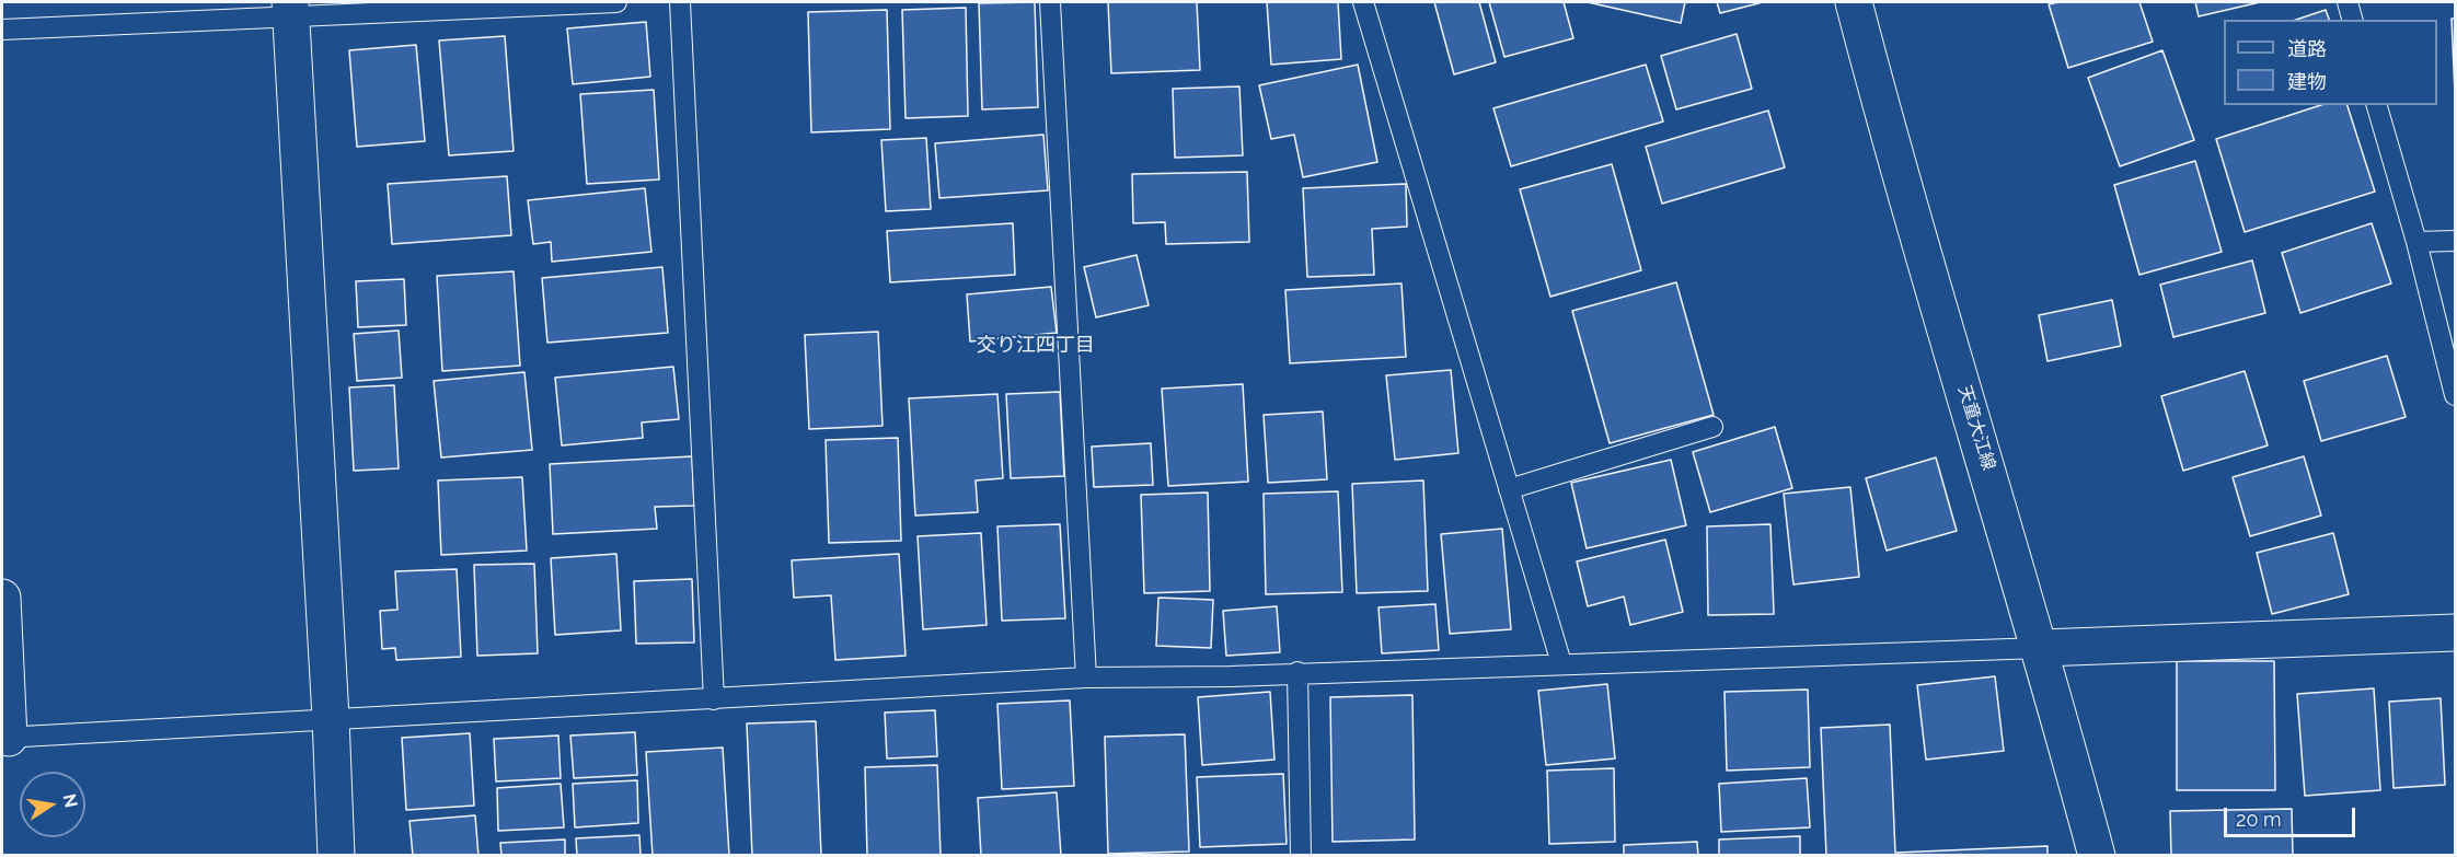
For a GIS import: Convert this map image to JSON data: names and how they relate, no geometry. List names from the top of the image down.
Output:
{
  "streets": {
    "street": ["天童大江線"]
  },
  "districts": ["交り江四丁目"],
  "legend": ["道路", "建物"],
  "scale_bar": "20 m",
  "north": "right"
}
